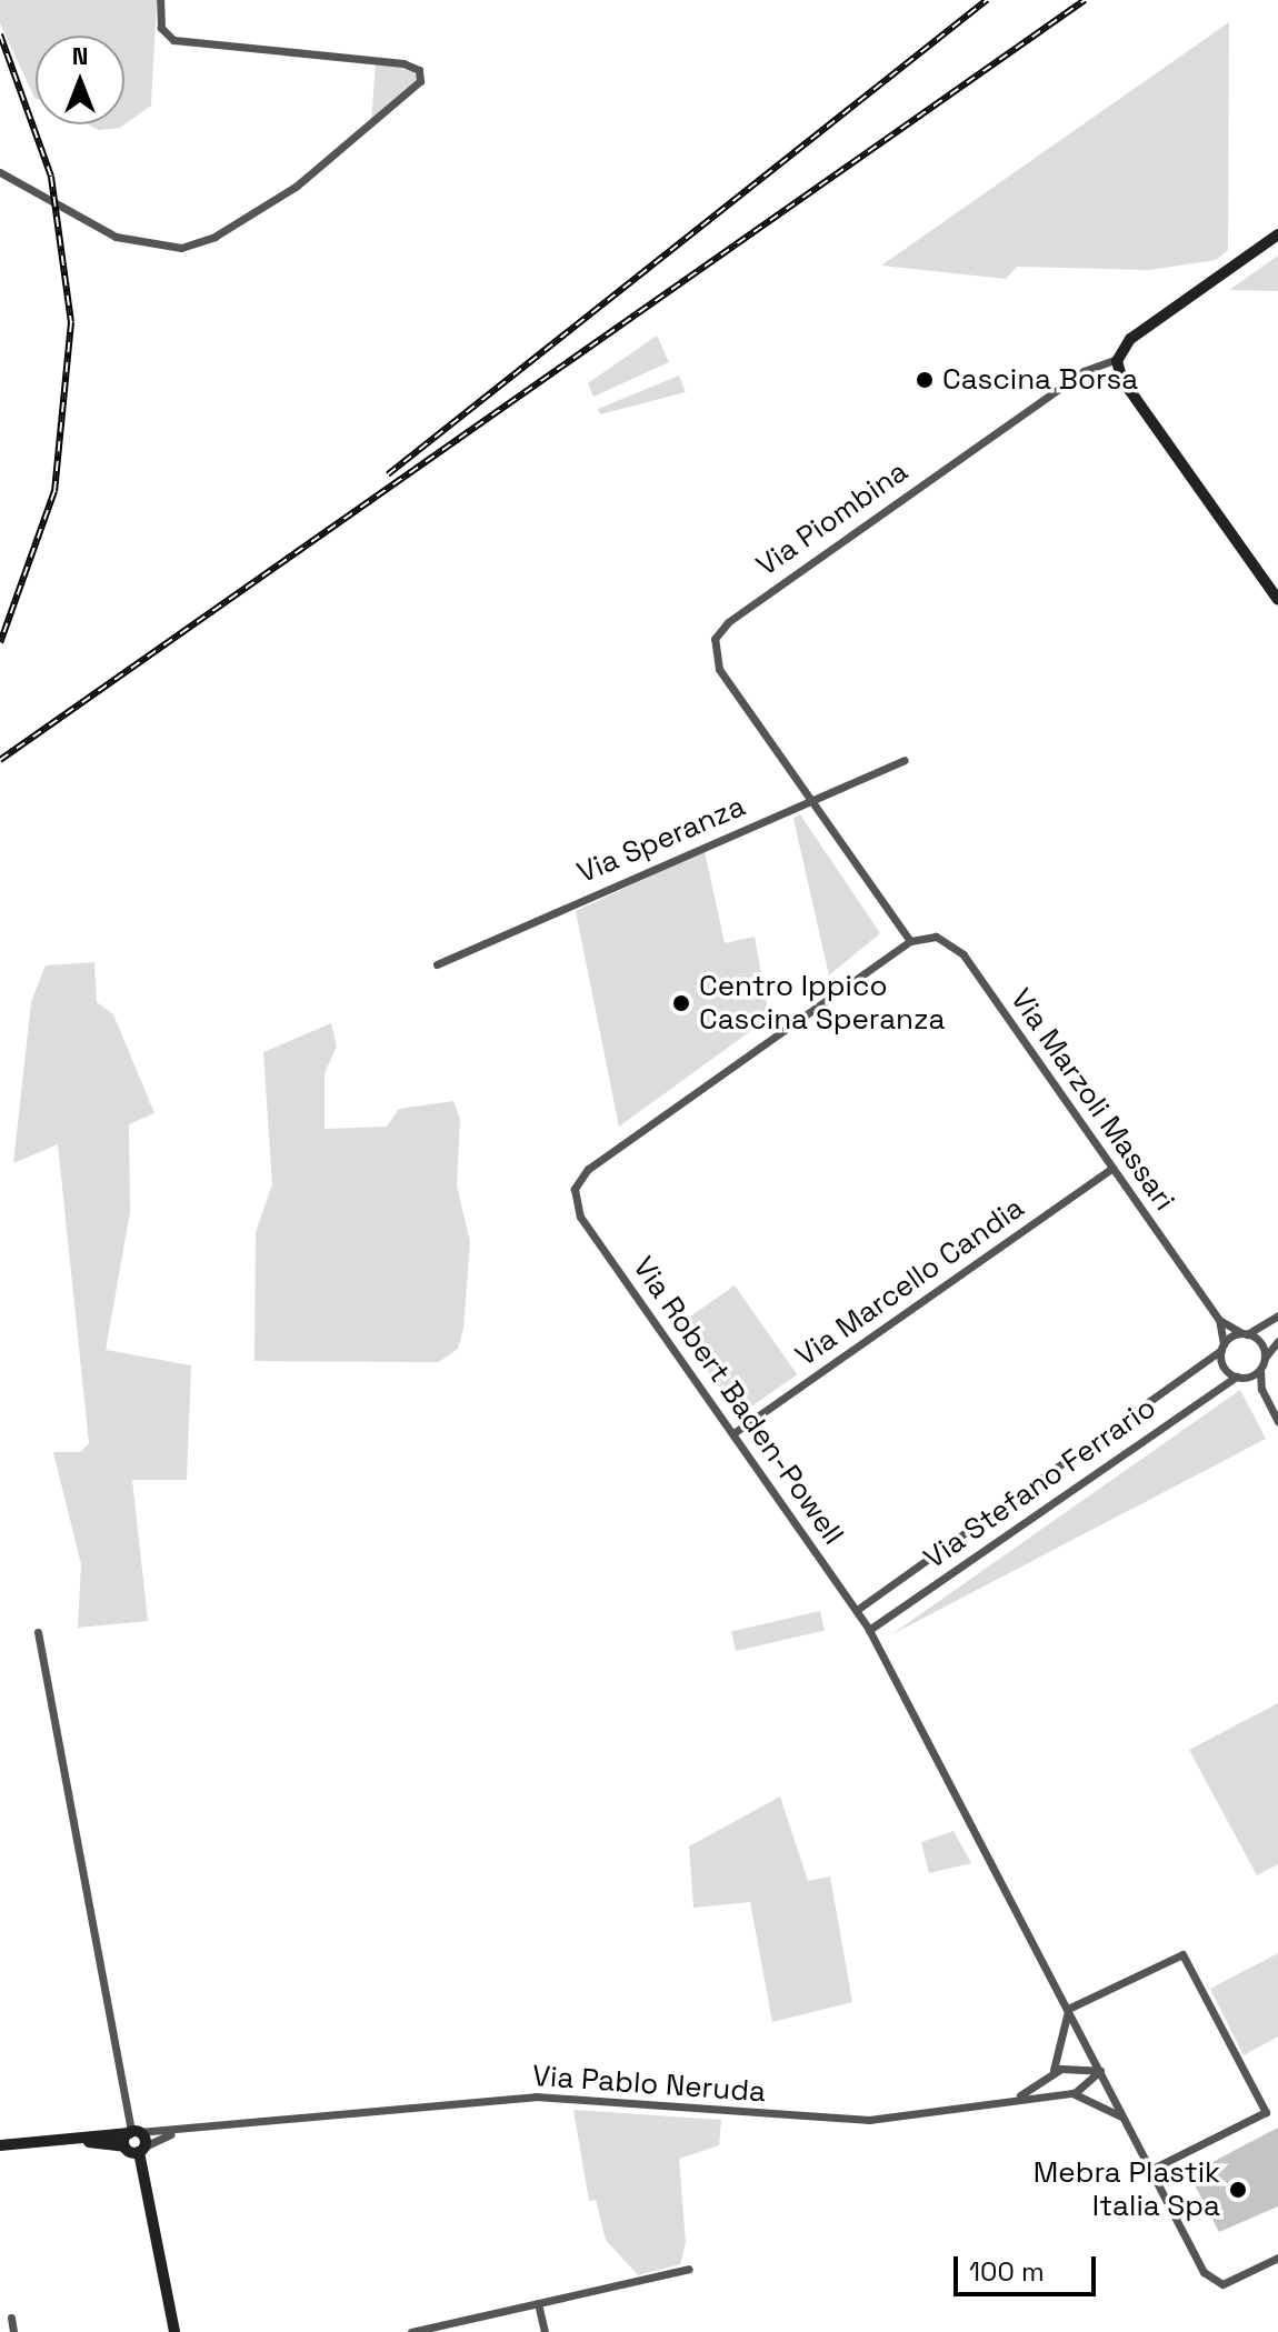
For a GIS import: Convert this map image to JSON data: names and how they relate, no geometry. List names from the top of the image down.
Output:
{
  "streets": {
    "street": [
      "Via Piombina",
      "Via Speranza",
      "Via Marzoli Massari",
      "Via Marcello Candia",
      "Via Robert Baden-Powell",
      "Via Stefano Ferrario",
      "Via Pablo Neruda"
    ]
  },
  "crossings": [
    ["Via Piombina", "Via Speranza"],
    ["Via Piombina", "Via Marzoli Massari"],
    ["Via Piombina", "Via Robert Baden-Powell"],
    ["Via Marzoli Massari", "Via Marcello Candia"],
    ["Via Marzoli Massari", "Via Robert Baden-Powell"],
    ["Via Marzoli Massari", "Via Stefano Ferrario"],
    ["Via Marcello Candia", "Via Robert Baden-Powell"],
    ["Via Robert Baden-Powell", "Via Stefano Ferrario"]
  ],
  "places": ["Cascina Borsa", "Centro Ippico Cascina Speranza", "Mebra Plastik Italia Spa"],
  "scale_bar": "100 m",
  "north": "top"
}
